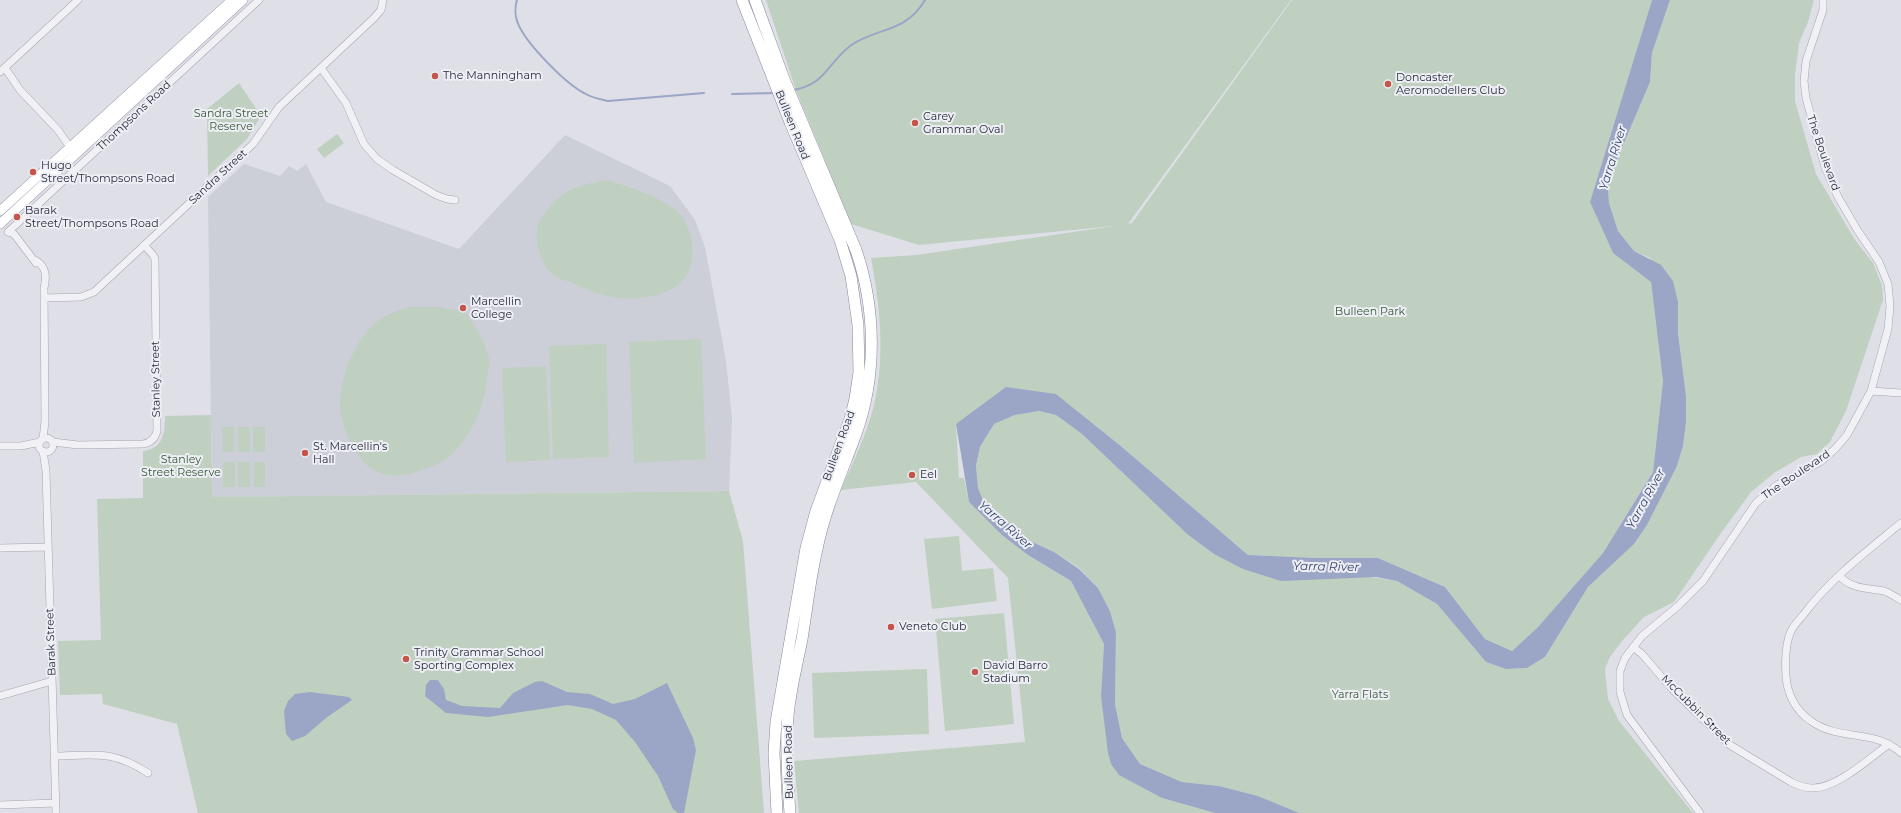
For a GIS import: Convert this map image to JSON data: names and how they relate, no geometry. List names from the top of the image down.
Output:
{
  "streets": {
    "highway": ["Bulleen Road"],
    "main road": ["Thompsons Road"],
    "street": [
      "The Boulevard",
      "Sandra Street",
      "Stanley Street",
      "Barak Street",
      "McCubbin Street"
    ]
  },
  "crossings": [
    ["Thompsons Road", "Barak Street"],
    ["The Boulevard", "McCubbin Street"],
    ["Sandra Street", "Stanley Street"],
    ["Sandra Street", "Barak Street"],
    ["Stanley Street", "Barak Street"]
  ],
  "water": ["Yarra River"],
  "parks": [
    "Sandra Street Reserve",
    "Bulleen Park",
    "Stanley Street Reserve",
    "Yarra Flats"
  ],
  "places": [
    "The Manningham",
    "Doncaster Aeromodellers Club",
    "Carey Grammar Oval",
    "Hugo Street/Thompsons Road",
    "Barak Street/Thompsons Road",
    "Marcellin College",
    "St. Marcellin's Hall",
    "Eel",
    "Veneto Club",
    "Trinity Grammar School Sporting Complex",
    "David Barro Stadium"
  ]
}
